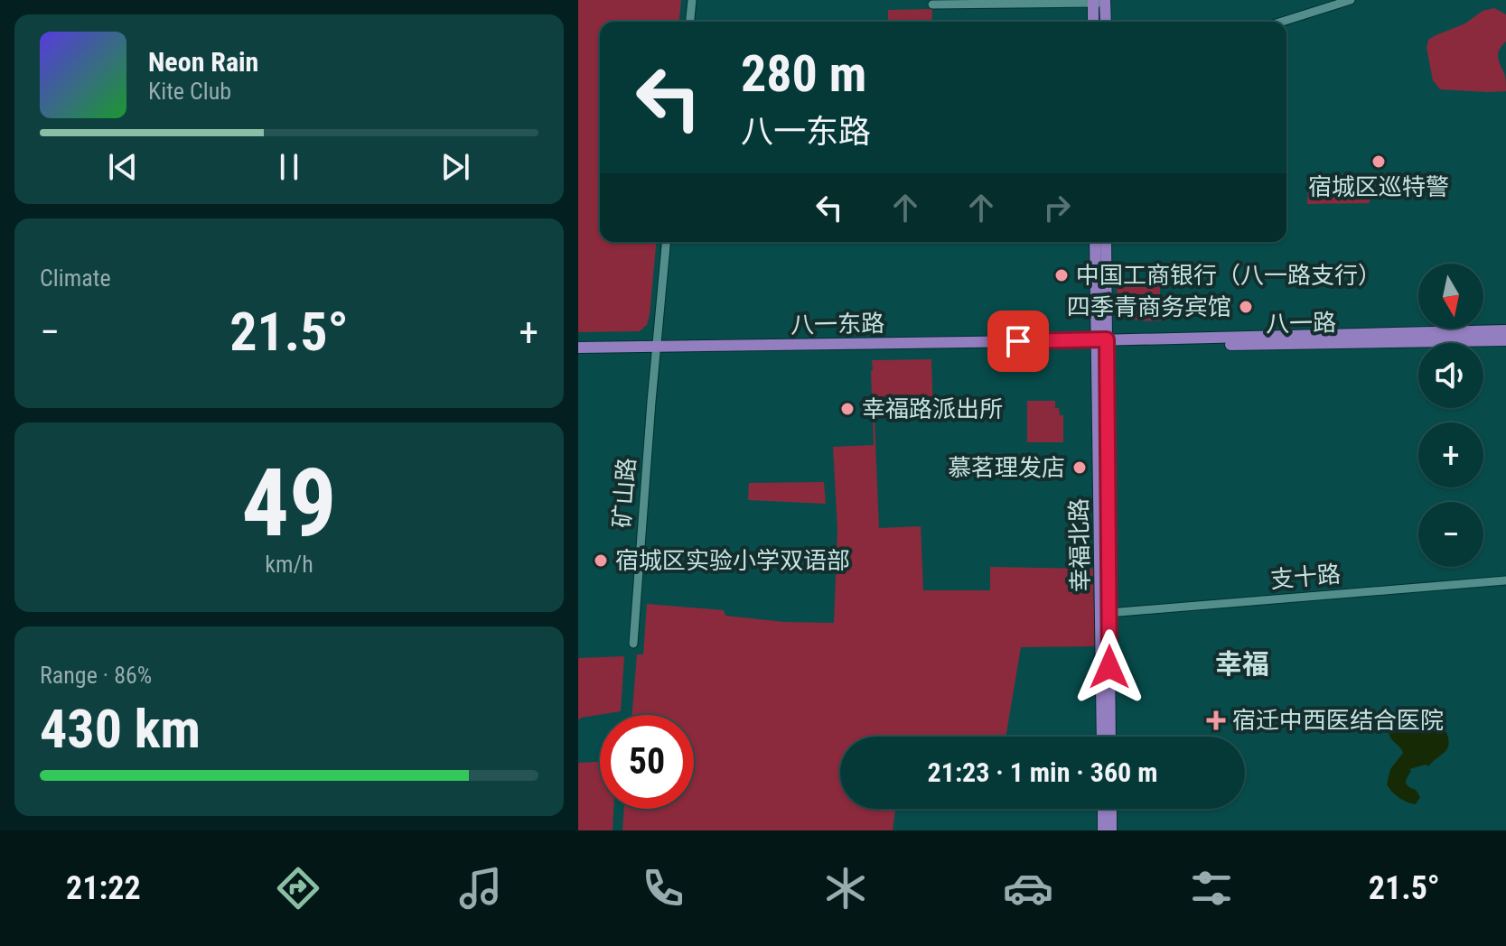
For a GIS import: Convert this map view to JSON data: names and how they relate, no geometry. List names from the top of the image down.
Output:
{
  "streets": {
    "main road": ["八一路", "八一东路", "幸福北路"],
    "street": ["矿山路", "支十路"]
  },
  "crossings": [
    ["八一路", "八一东路"],
    ["八一路", "幸福北路"],
    ["八一东路", "矿山路"],
    ["八一东路", "幸福北路"],
    ["幸福北路", "支十路"]
  ],
  "districts": ["幸福"],
  "places": {
    "other": [
      "宿城区巡特警",
      "中国工商银行（八一路支行）",
      "四季青商务宾馆",
      "幸福路派出所",
      "慕茗理发店",
      "宿城区实验小学双语部"
    ],
    "health": ["宿迁中西医结合医院"]
  },
  "north": "bottom",
  "page": {
    "turn": ["280 m", "八一东路"],
    "song": ["Neon Rain", "Kite Club"],
    "tile": [
      "Climate",
      ["49", "km/h"],
      ["Range · 86%", "430 km"]
    ],
    "map_buttons": ["+", "−"],
    "heat": ["−", "21.5°", "+"],
    "limit": "50",
    "trip": "21:23 · 1 min · 360 m",
    "tabs": ["21:22", "21.5°"]
  }
}
